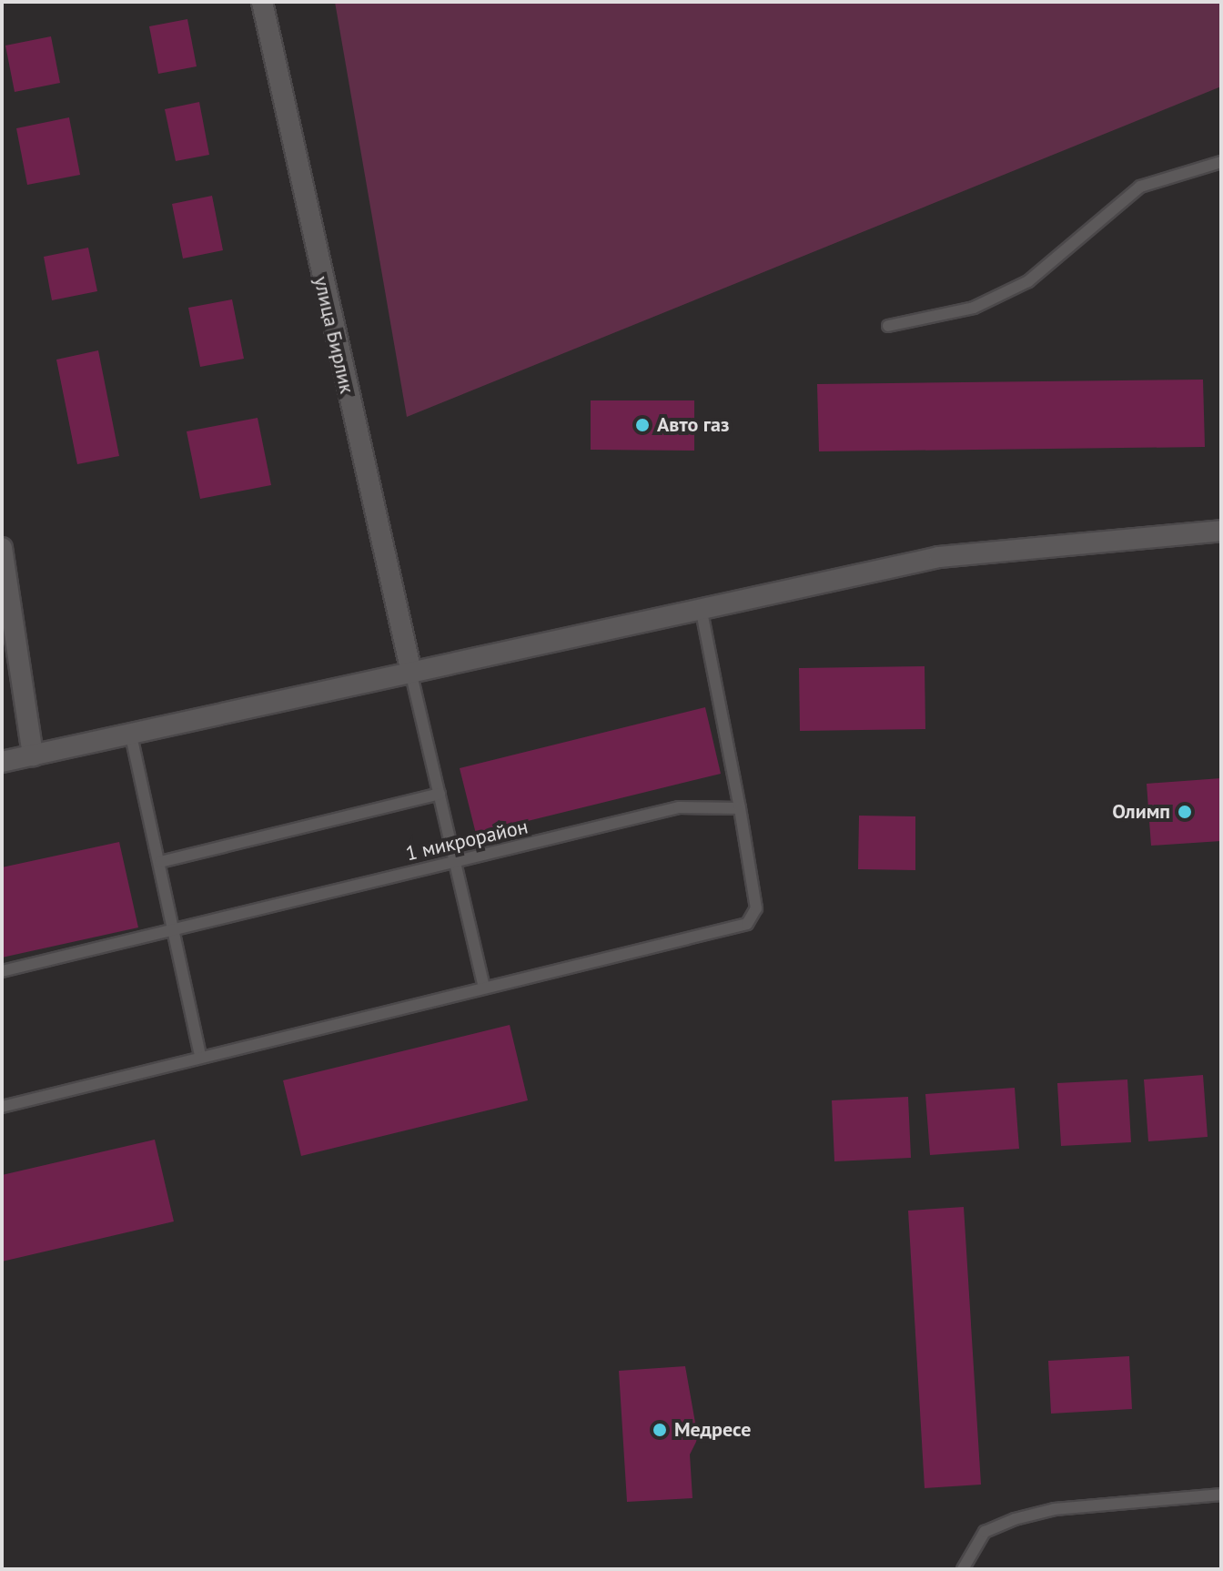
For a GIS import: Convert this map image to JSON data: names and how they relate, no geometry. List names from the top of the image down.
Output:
{
  "streets": {
    "street": ["улица Бирлик"],
    "lane": ["1 микрорайон"]
  },
  "places": ["Авто газ", "Олимп", "Медресе"]
}
